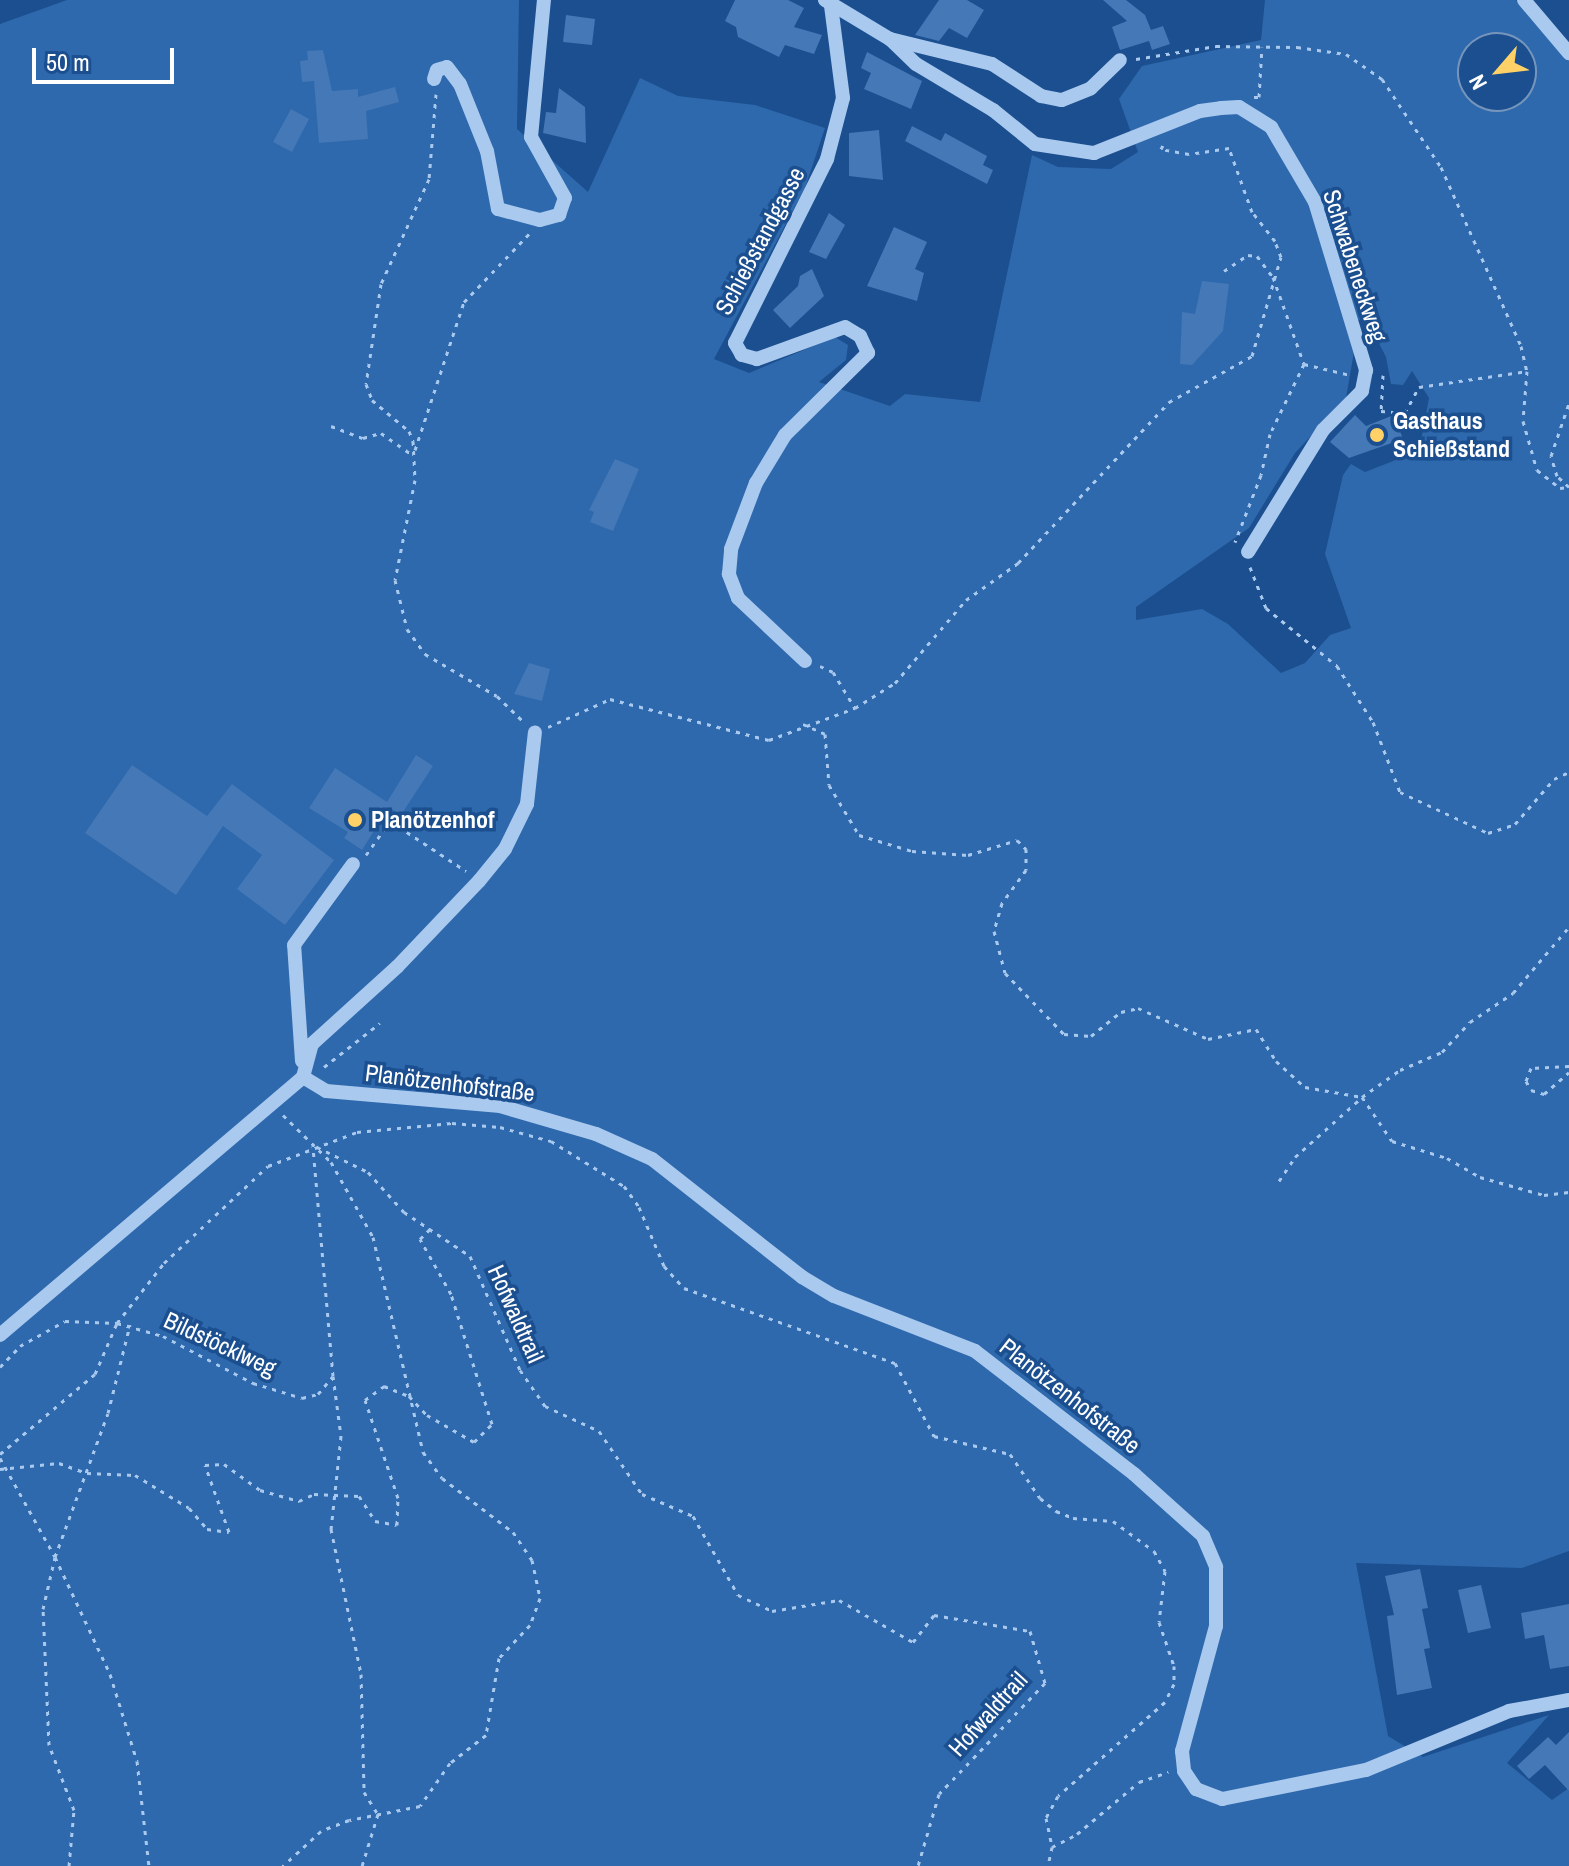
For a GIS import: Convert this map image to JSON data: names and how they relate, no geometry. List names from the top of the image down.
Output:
{
  "streets": {
    "street": ["Schießstandgasse", "Schwabeneckweg", "Planötzenhofstraße"],
    "path": ["Hofwaldtrail", "Bildstöcklweg"]
  },
  "crossings": [
    ["Schießstandgasse", "Schwabeneckweg"]
  ],
  "places": ["Gasthaus Schießstand", "Planötzenhof"],
  "scale_bar": "50 m",
  "north": "bottom left"
}
